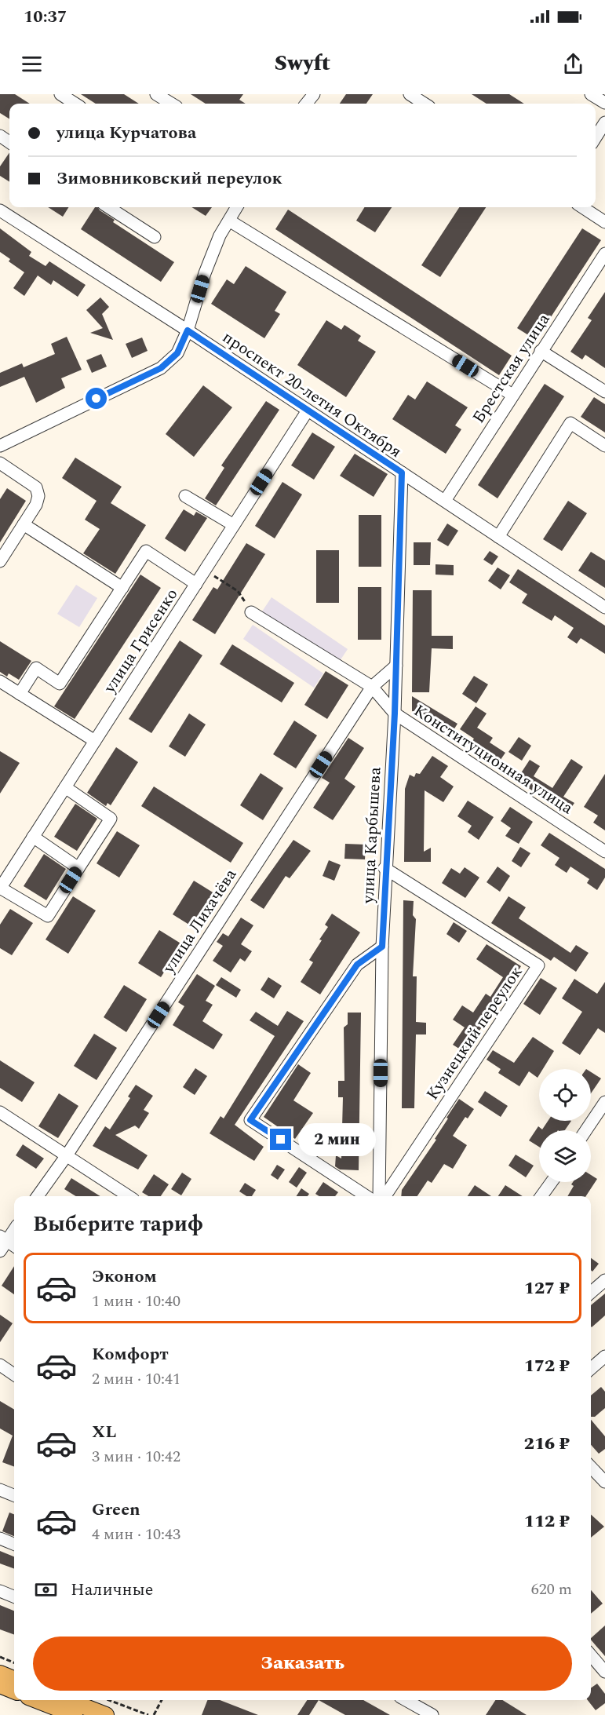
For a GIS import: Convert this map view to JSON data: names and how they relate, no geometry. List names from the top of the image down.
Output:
{
  "streets": {
    "street": [
      "Брестская улица",
      "проспект 20-летия Октября",
      "улица Грисенко",
      "Конституционная улица",
      "улица Карбышева",
      "улица Лихачёва",
      "Кузнецкий переулок"
    ]
  },
  "crossings": [
    ["Брестская улица", "проспект 20-летия Октября"],
    ["проспект 20-летия Октября", "улица Грисенко"],
    ["проспект 20-летия Октября", "улица Карбышева"],
    ["Конституционная улица", "улица Карбышева"],
    ["Конституционная улица", "улица Лихачёва"],
    ["улица Карбышева", "улица Лихачёва"],
    ["улица Карбышева", "Кузнецкий переулок"]
  ],
  "page": {
    "status": "10:37",
    "header": "Swyft",
    "banner": ["улица Курчатова", "Зимовниковский переулок"],
    "bubble": "2 мин",
    "heading": "Выберите тариф",
    "list": [
      {
        "name": "Эконом",
        "note": "1 мин · 10:40",
        "value": "127 ₽"
      },
      {
        "name": "Комфорт",
        "note": "2 мин · 10:41",
        "value": "172 ₽"
      },
      {
        "name": "XL",
        "note": "3 мин · 10:42",
        "value": "216 ₽"
      },
      {
        "name": "Green",
        "note": "4 мин · 10:43",
        "value": "112 ₽"
      }
    ],
    "pay": ["Наличные", "620 m"],
    "buttons": "Заказать"
  }
}
